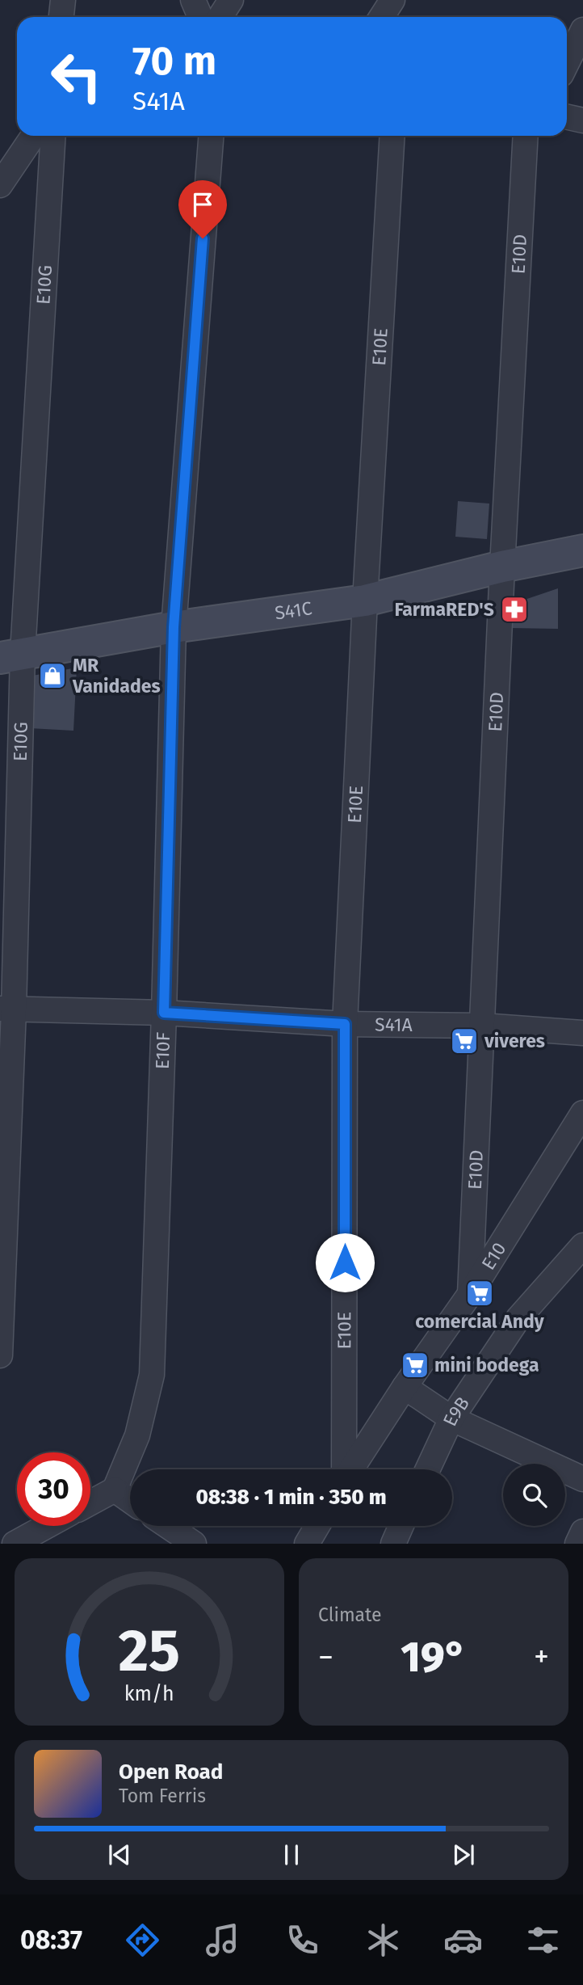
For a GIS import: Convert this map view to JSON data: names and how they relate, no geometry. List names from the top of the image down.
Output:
{
  "streets": {
    "street": [
      "E10D",
      "E10G",
      "E10E",
      "S41C",
      "S41A",
      "E10F",
      "E10",
      "E9B"
    ]
  },
  "crossings": [
    ["E10D", "S41C"],
    ["E10D", "S41A"],
    ["E10D", "E10"],
    ["E10G", "S41C"],
    ["E10G", "S41A"],
    ["E10E", "S41C"],
    ["E10E", "S41A"],
    ["S41C", "E10F"],
    ["S41A", "E10F"]
  ],
  "places": {
    "pharmacy": ["FarmaRED'S"],
    "shop": ["MR Vanidades"],
    "supermarket": ["viveres", "comercial Andy", "mini bodega"]
  },
  "page": {
    "turn": ["70 m", "S41A"],
    "limit": "30",
    "trip": "08:38 · 1 min · 350 m",
    "tile": "Climate",
    "heat": ["−", "19°", "+"],
    "song": ["Open Road", "Tom Ferris"],
    "tabs": "08:37",
    "gauge": ["25", "km/h"]
  }
}
